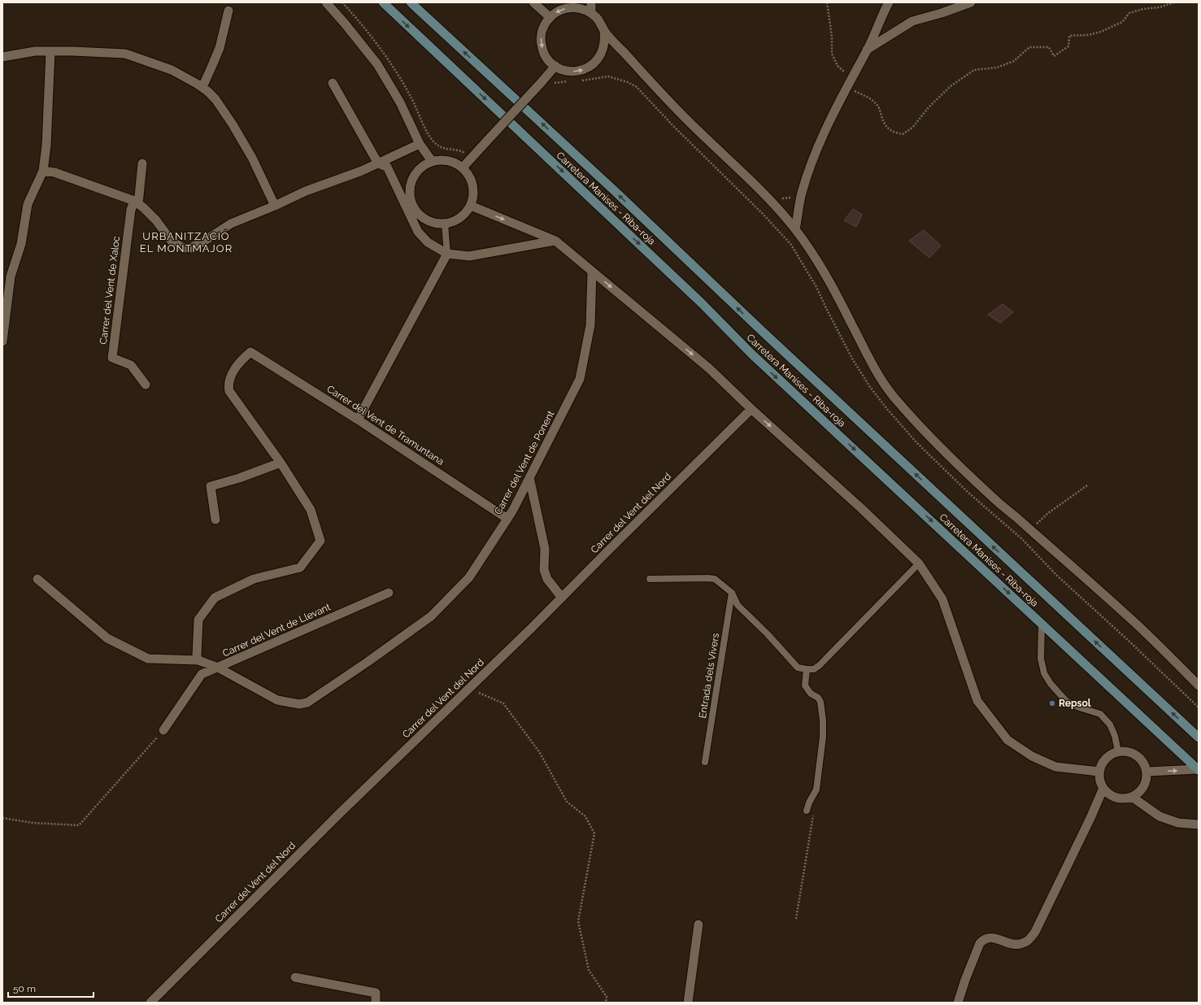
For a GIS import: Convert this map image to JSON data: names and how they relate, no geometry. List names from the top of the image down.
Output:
{
  "streets": {
    "main road": ["Carretera Manises - Riba-roja"],
    "street": [
      "Carrer del Vent de Xaloc",
      "Carrer del Vent de Tramuntana",
      "Carrer del Vent de Ponent",
      "Carrer del Vent del Nord",
      "Carrer del Vent de Llevant"
    ],
    "lane": ["Entrada dels Vivers"]
  },
  "crossings": [
    ["Carrer del Vent de Tramuntana", "Carrer del Vent de Ponent"],
    ["Carrer del Vent de Ponent", "Carrer del Vent de Llevant"]
  ],
  "districts": ["URBANITZACIÓ EL MONTMAJOR"],
  "places": ["Repsol"],
  "scale_bar": "50 m"
}
